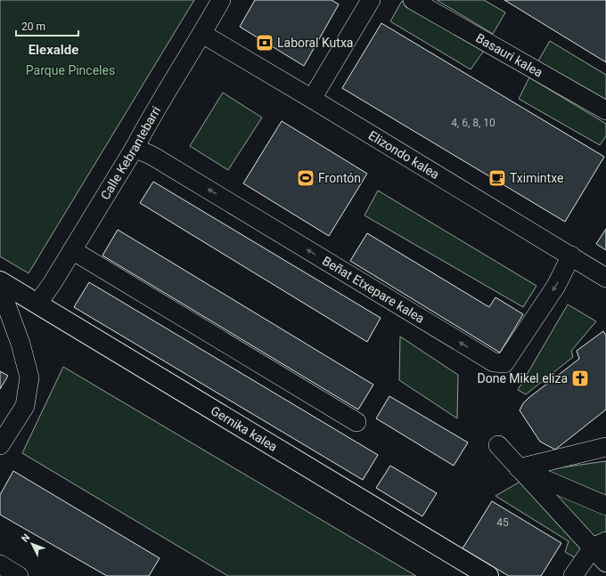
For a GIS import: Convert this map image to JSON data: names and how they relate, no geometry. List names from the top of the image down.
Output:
{
  "streets": {
    "main road": ["Gernika kalea"],
    "street": [
      "Basauri kalea",
      "Calle Kebrantebarri",
      "Elizondo kalea",
      "Beñat Etxepare kalea"
    ]
  },
  "crossings": [
    ["Calle Kebrantebarri", "Elizondo kalea"],
    ["Calle Kebrantebarri", "Beñat Etxepare kalea"],
    ["Calle Kebrantebarri", "Gernika kalea"],
    ["Elizondo kalea", "Beñat Etxepare kalea"]
  ],
  "districts": ["Elexalde"],
  "parks": ["Parque Pinceles"],
  "places": {
    "bank": ["Laboral Kutxa"],
    "sports": ["Frontón"],
    "cafe": ["Tximintxe"],
    "church": ["Done Mikel eliza"]
  },
  "house_numbers": ["4, 6, 8, 10", "45"],
  "scale_bar": "20 m",
  "north": "top left"
}
